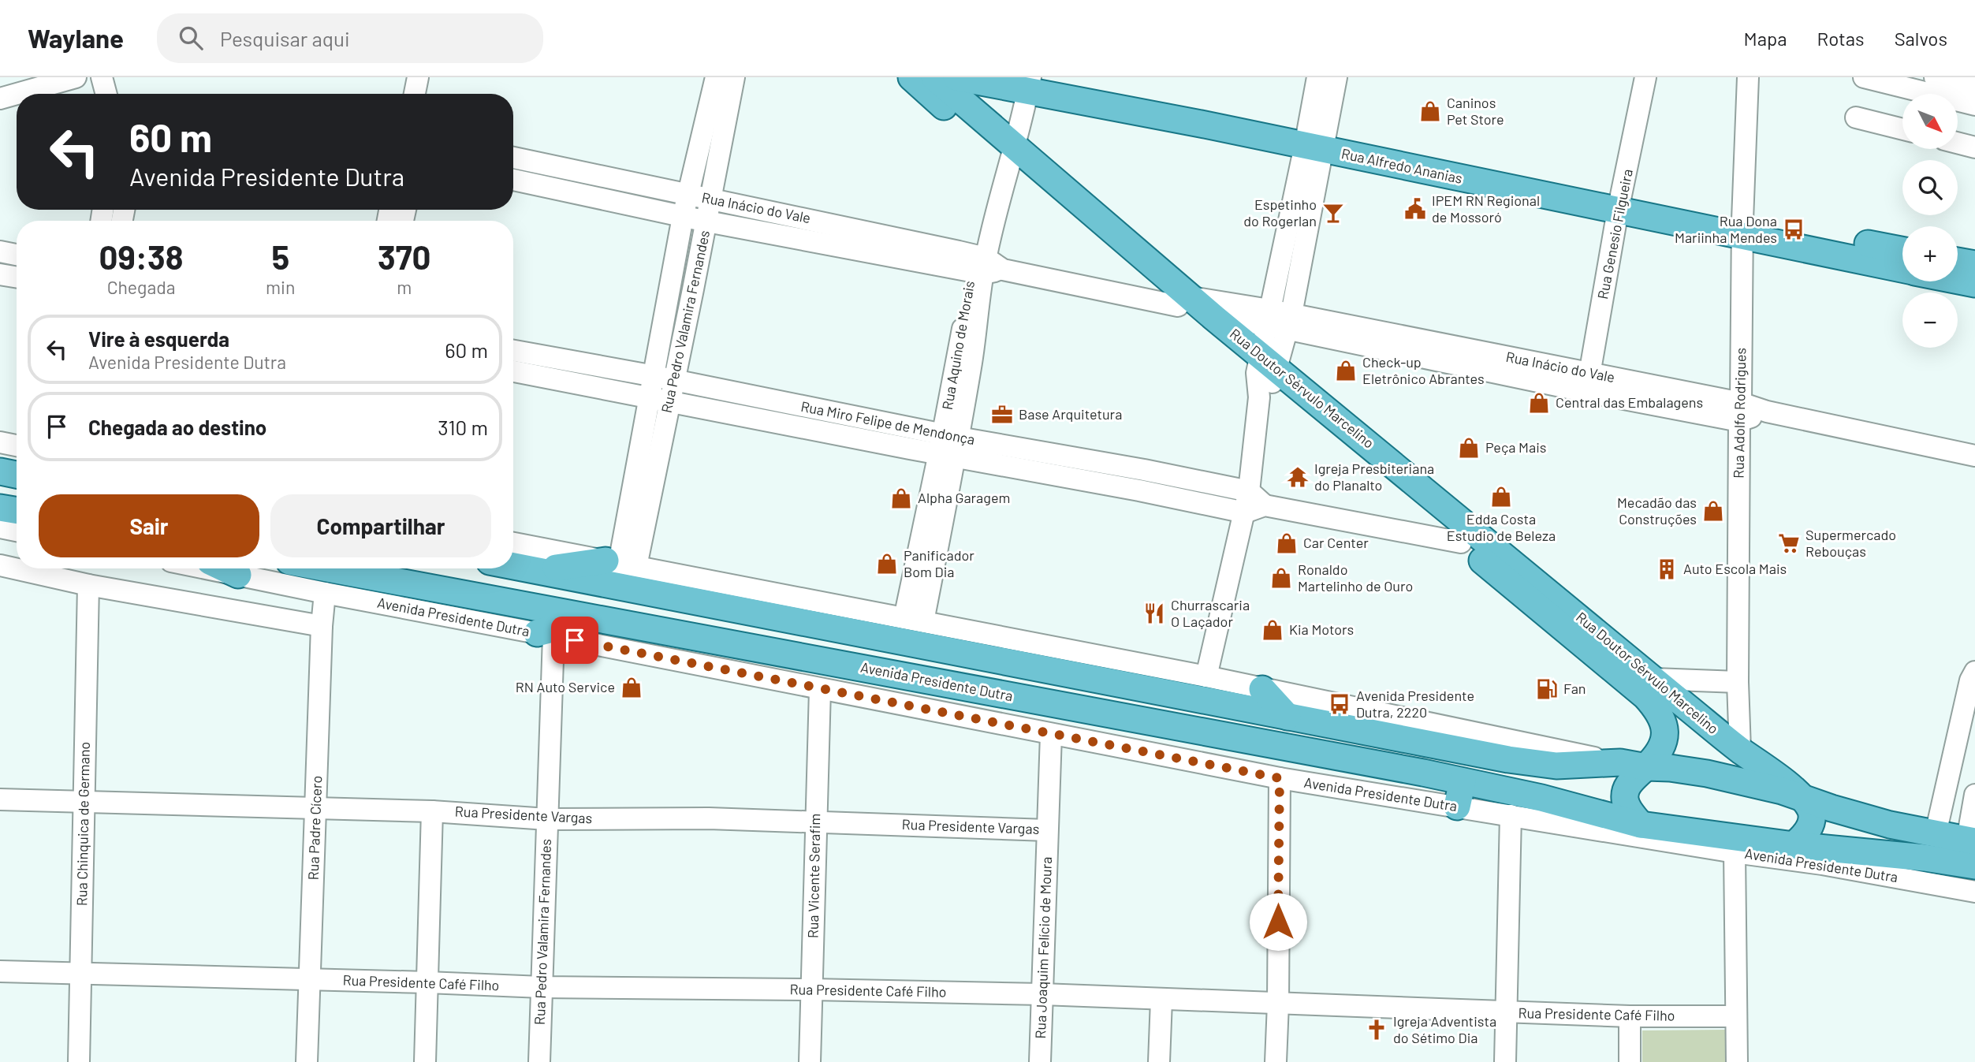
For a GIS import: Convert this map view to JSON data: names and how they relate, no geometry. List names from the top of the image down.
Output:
{
  "streets": {
    "main road": ["Rua Alfredo Ananias", "Rua Doutor Sérvulo Marcelino", "Avenida Presidente Dutra"],
    "street": [
      "Rua Inácio do Vale",
      "Rua Genesio Filgueira",
      "Rua Pedro Valamira Fernandes",
      "Rua Aquino de Morais",
      "Rua Adolfo Rodrigues",
      "Rua Miro Felipe de Mendonça",
      "Rua Presidente Vargas",
      "Rua Chinquica de Germano",
      "Rua Padre Cícero",
      "Rua Vicente Serafim",
      "Rua Joaquim Felício de Moura",
      "Rua Presidente Café Filho"
    ]
  },
  "crossings": [
    ["Rua Alfredo Ananias", "Rua Genesio Filgueira"],
    ["Rua Alfredo Ananias", "Rua Aquino de Morais"],
    ["Rua Alfredo Ananias", "Rua Adolfo Rodrigues"],
    ["Rua Inácio do Vale", "Rua Genesio Filgueira"],
    ["Rua Inácio do Vale", "Rua Pedro Valamira Fernandes"],
    ["Rua Inácio do Vale", "Rua Aquino de Morais"],
    ["Rua Inácio do Vale", "Rua Doutor Sérvulo Marcelino"],
    ["Rua Inácio do Vale", "Rua Adolfo Rodrigues"],
    ["Rua Pedro Valamira Fernandes", "Rua Miro Felipe de Mendonça"],
    ["Rua Pedro Valamira Fernandes", "Avenida Presidente Dutra"],
    ["Rua Pedro Valamira Fernandes", "Rua Presidente Vargas"],
    ["Rua Pedro Valamira Fernandes", "Rua Presidente Café Filho"],
    ["Rua Aquino de Morais", "Rua Doutor Sérvulo Marcelino"],
    ["Rua Aquino de Morais", "Rua Miro Felipe de Mendonça"],
    ["Rua Doutor Sérvulo Marcelino", "Rua Adolfo Rodrigues"],
    ["Rua Doutor Sérvulo Marcelino", "Avenida Presidente Dutra"],
    ["Avenida Presidente Dutra", "Rua Padre Cícero"],
    ["Avenida Presidente Dutra", "Rua Vicente Serafim"],
    ["Avenida Presidente Dutra", "Rua Joaquim Felício de Moura"],
    ["Rua Presidente Vargas", "Rua Chinquica de Germano"],
    ["Rua Presidente Vargas", "Rua Padre Cícero"],
    ["Rua Presidente Vargas", "Rua Vicente Serafim"],
    ["Rua Presidente Vargas", "Rua Joaquim Felício de Moura"],
    ["Rua Chinquica de Germano", "Rua Presidente Café Filho"],
    ["Rua Padre Cícero", "Rua Presidente Café Filho"],
    ["Rua Vicente Serafim", "Rua Presidente Café Filho"],
    ["Rua Joaquim Felício de Moura", "Rua Presidente Café Filho"]
  ],
  "places": {
    "shop": [
      "Caninos Pet Store",
      "Check-up Eletrônico Abrantes",
      "Central das Embalagens",
      "Peça Mais",
      "Edda Costa Estudio de Beleza",
      "Alpha Garagem",
      "Mecadão das Construções",
      "Car Center",
      "Panificador Bom Dia",
      "Ronaldo Martelinho de Ouro",
      "Kia Motors",
      "RN Auto Service"
    ],
    "public building": ["IPEM RN Regional de Mossoró"],
    "bar": ["Espetinho do Rogerlan"],
    "bus stop": ["Rua Dona Mariinha Mendes", "Avenida Presidente Dutra, 2220"],
    "office": ["Base Arquitetura"],
    "temple": ["Igreja Presbiteriana do Planalto"],
    "supermarket": ["Supermercado Rebouças"],
    "building": ["Auto Escola Mais"],
    "restaurant": ["Churrascaria O Laçador"],
    "fuel station": ["Fan"],
    "church": ["Igreja Adventista do Sétimo Dia"]
  },
  "north": "bottom right",
  "page": {
    "header": "Waylane",
    "search": "Pesquisar aqui",
    "nav": ["Mapa", "Rotas", "Salvos"],
    "map_buttons": ["+", "−"],
    "turn": ["60 m", "Avenida Presidente Dutra"],
    "eta": [
      "09:38",
      "Chegada",
      "5",
      "min",
      "370",
      "m"
    ],
    "list": [
      {
        "name": "Vire à esquerda",
        "note": "Avenida Presidente Dutra",
        "value": "60 m"
      },
      {
        "name": "Chegada ao destino",
        "value": "310 m"
      }
    ],
    "buttons": ["Sair", "Compartilhar"]
  }
}
